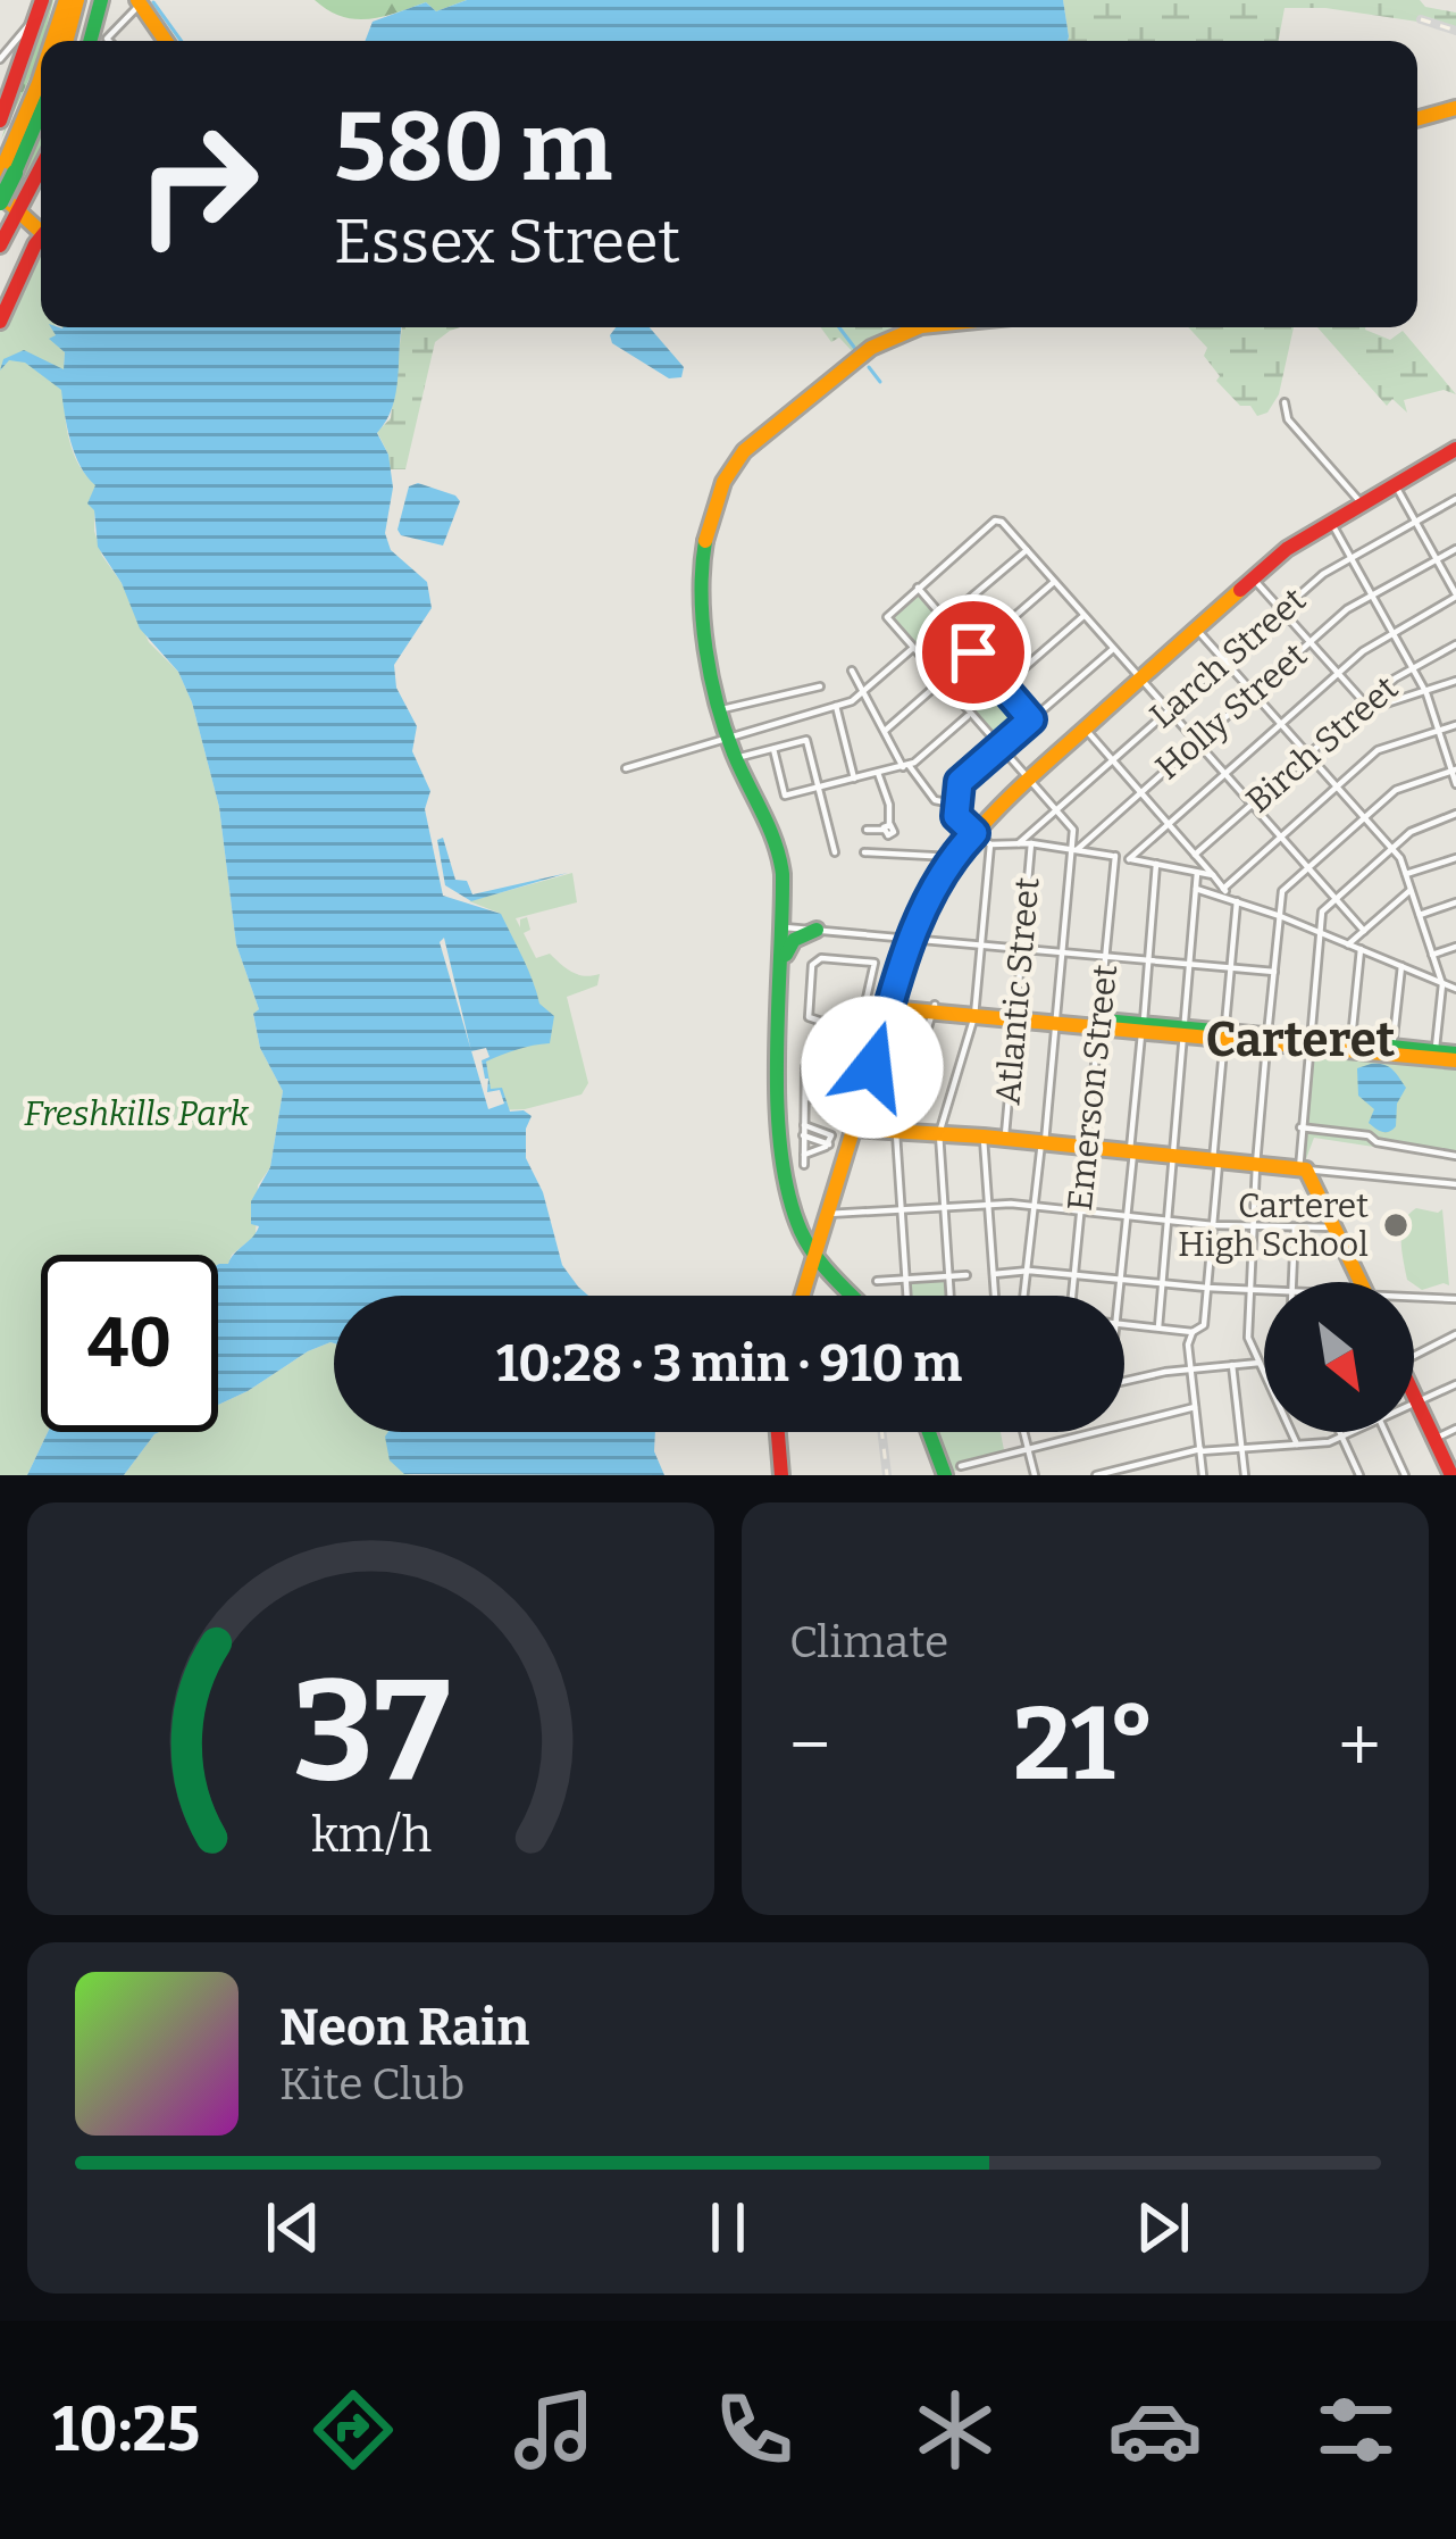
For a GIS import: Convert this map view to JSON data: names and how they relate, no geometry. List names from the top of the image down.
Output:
{
  "streets": {
    "street": [
      "Larch Street",
      "Holly Street",
      "Birch Street",
      "Atlantic Street",
      "Emerson Street"
    ]
  },
  "districts": ["Carteret"],
  "parks": ["Freshkills Park"],
  "places": ["Carteret High School"],
  "north": "bottom right",
  "page": {
    "turn": ["580 m", "Essex Street"],
    "limit": "40",
    "trip": "10:28 · 3 min · 910 m",
    "tile": "Climate",
    "heat": ["−", "21°", "+"],
    "song": ["Neon Rain", "Kite Club"],
    "tabs": "10:25",
    "gauge": ["37", "km/h"]
  }
}
